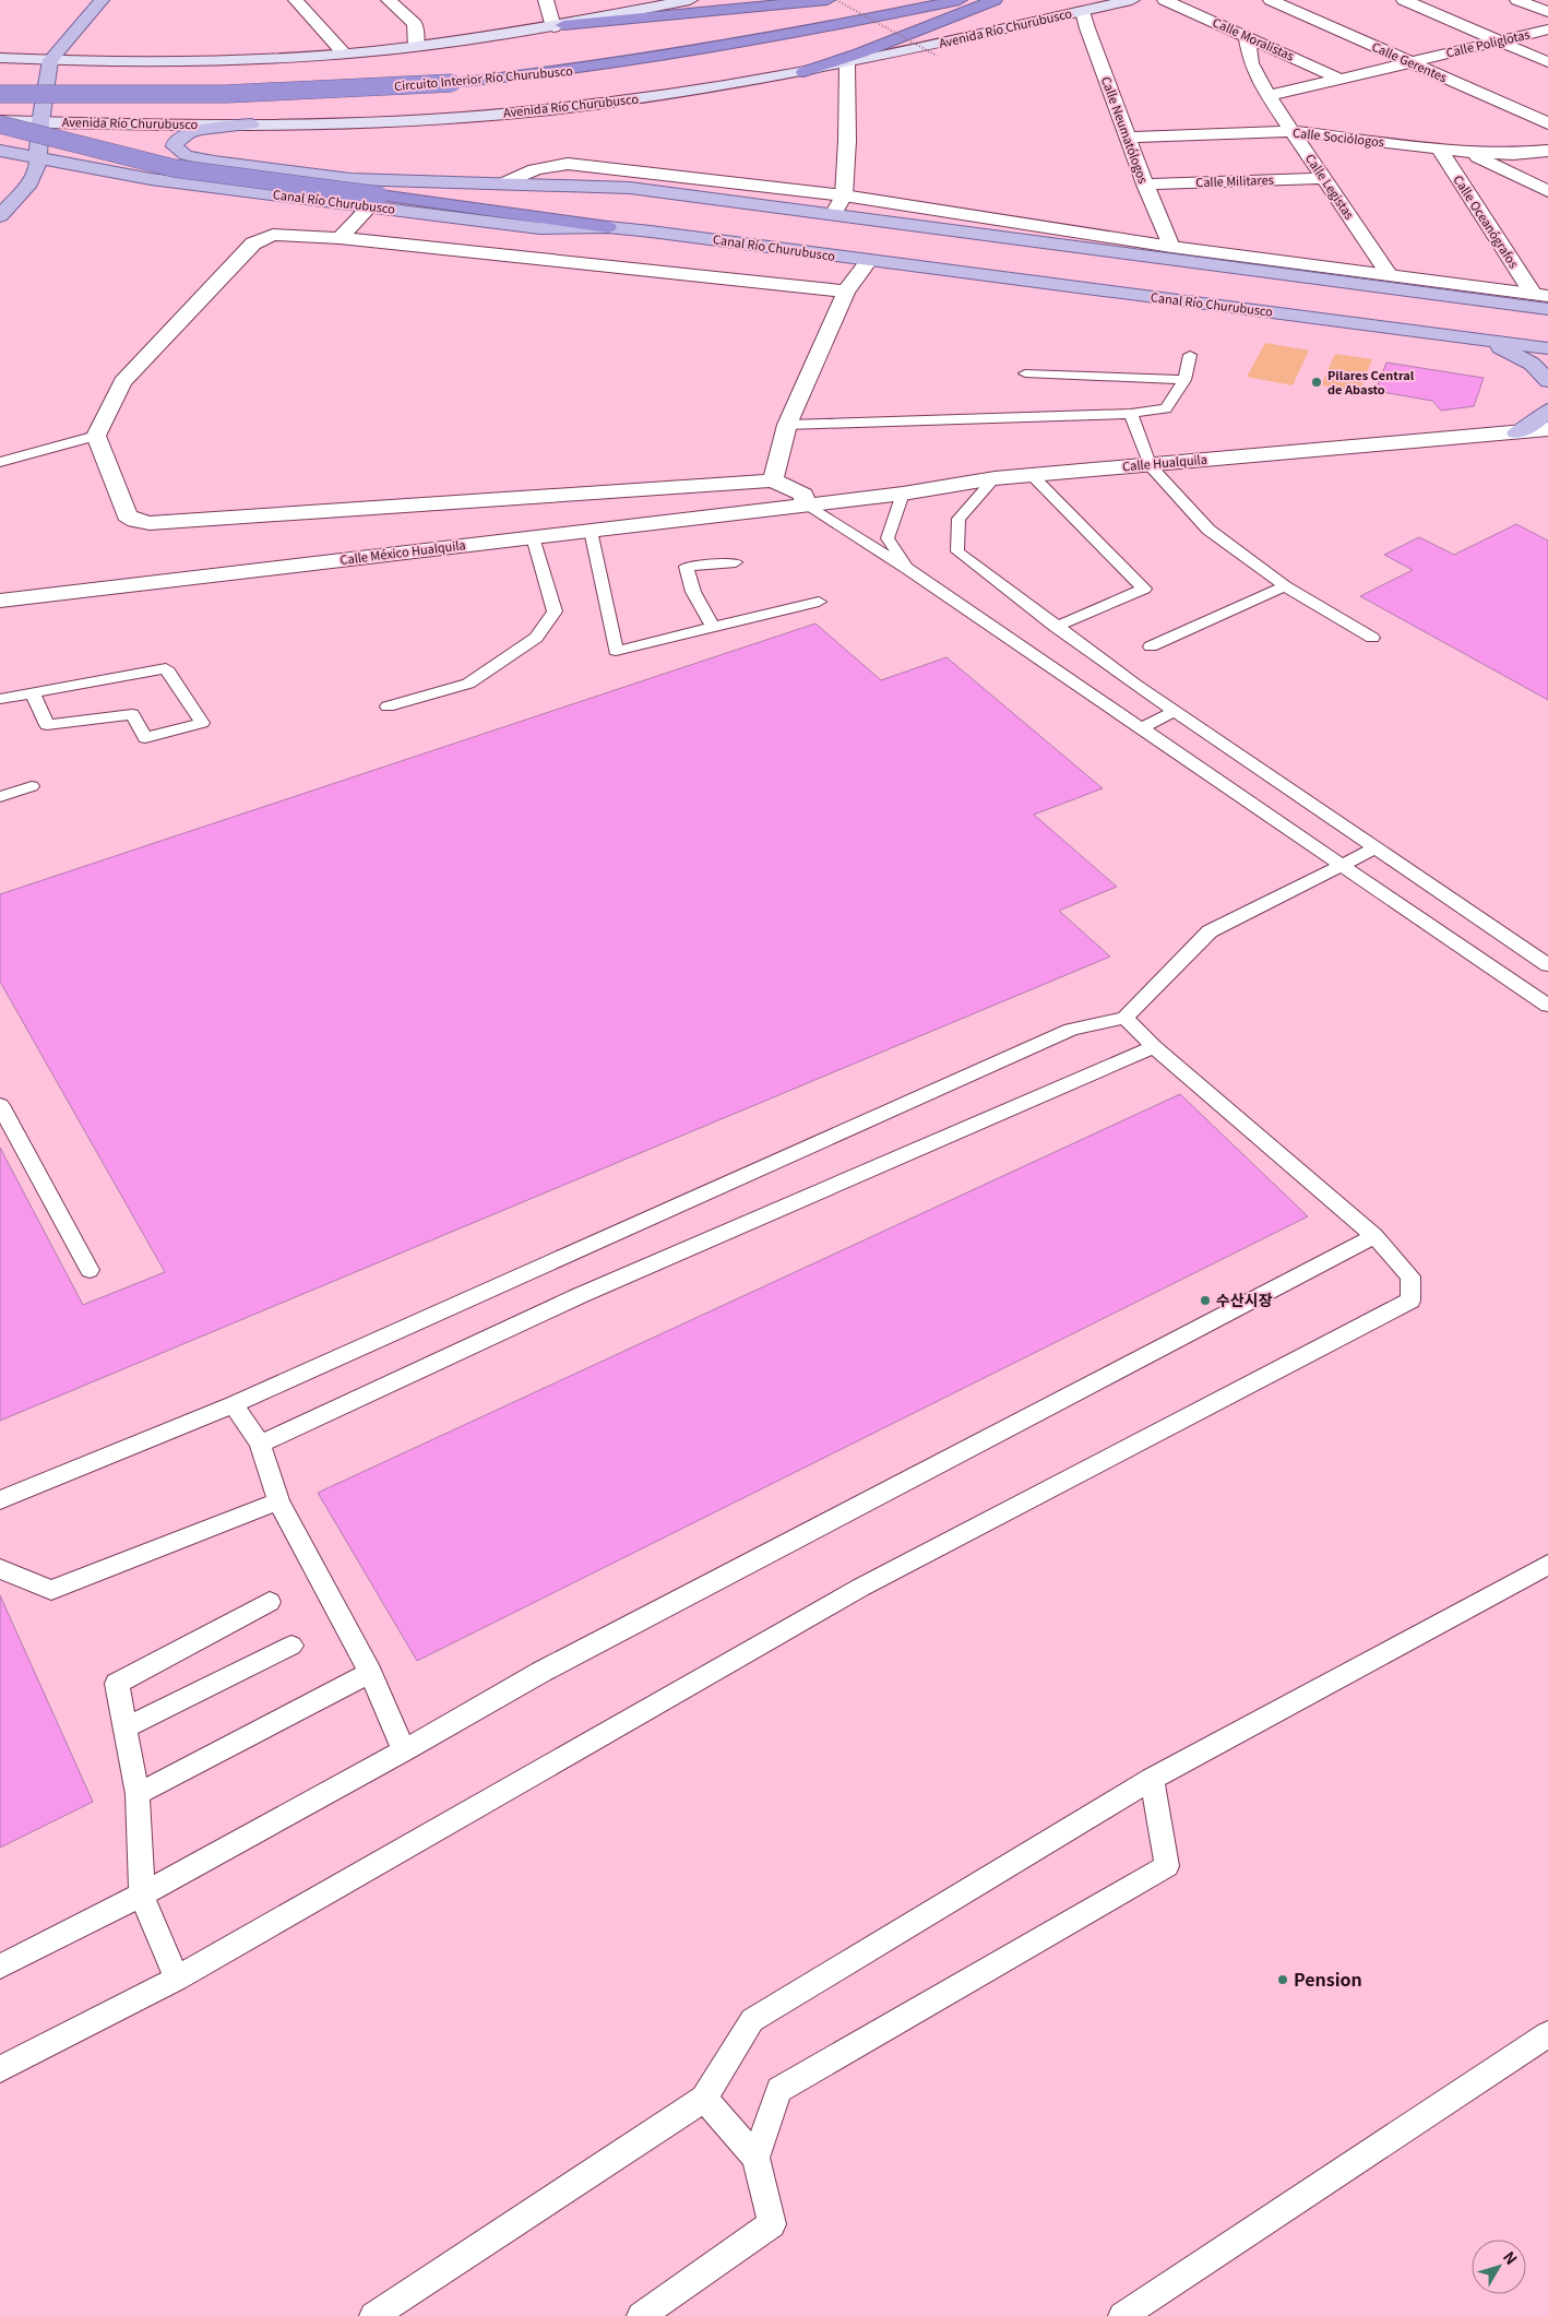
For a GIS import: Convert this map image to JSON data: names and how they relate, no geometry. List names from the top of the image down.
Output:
{
  "streets": {
    "highway": ["Circuito Interior Río Churubusco"],
    "main road": ["Avenida Río Churubusco", "Canal Río Churubusco"],
    "street": [
      "Calle Moralistas",
      "Calle Poliglotas",
      "Calle Gerentes",
      "Calle Neumatólogos",
      "Calle Sociólogos",
      "Calle Militares",
      "Calle Legistas",
      "Calle Oceanógrafos",
      "Calle Hualquila",
      "Calle México Hualquila"
    ]
  },
  "crossings": [
    ["Avenida Río Churubusco", "Calle Neumatólogos"],
    ["Avenida Río Churubusco", "Canal Río Churubusco"],
    ["Calle Moralistas", "Calle Poliglotas"],
    ["Calle Moralistas", "Calle Legistas"],
    ["Calle Poliglotas", "Calle Gerentes"],
    ["Calle Poliglotas", "Calle Legistas"],
    ["Calle Neumatólogos", "Calle Sociólogos"],
    ["Calle Neumatólogos", "Calle Militares"],
    ["Calle Neumatólogos", "Canal Río Churubusco"],
    ["Calle Sociólogos", "Calle Legistas"],
    ["Calle Sociólogos", "Calle Oceanógrafos"],
    ["Calle Militares", "Calle Legistas"],
    ["Calle Legistas", "Canal Río Churubusco"],
    ["Canal Río Churubusco", "Calle Oceanógrafos"],
    ["Calle Hualquila", "Calle México Hualquila"]
  ],
  "places": ["Pilares Central de Abasto", "수산시장", "Pension"],
  "north": "top right"
}
